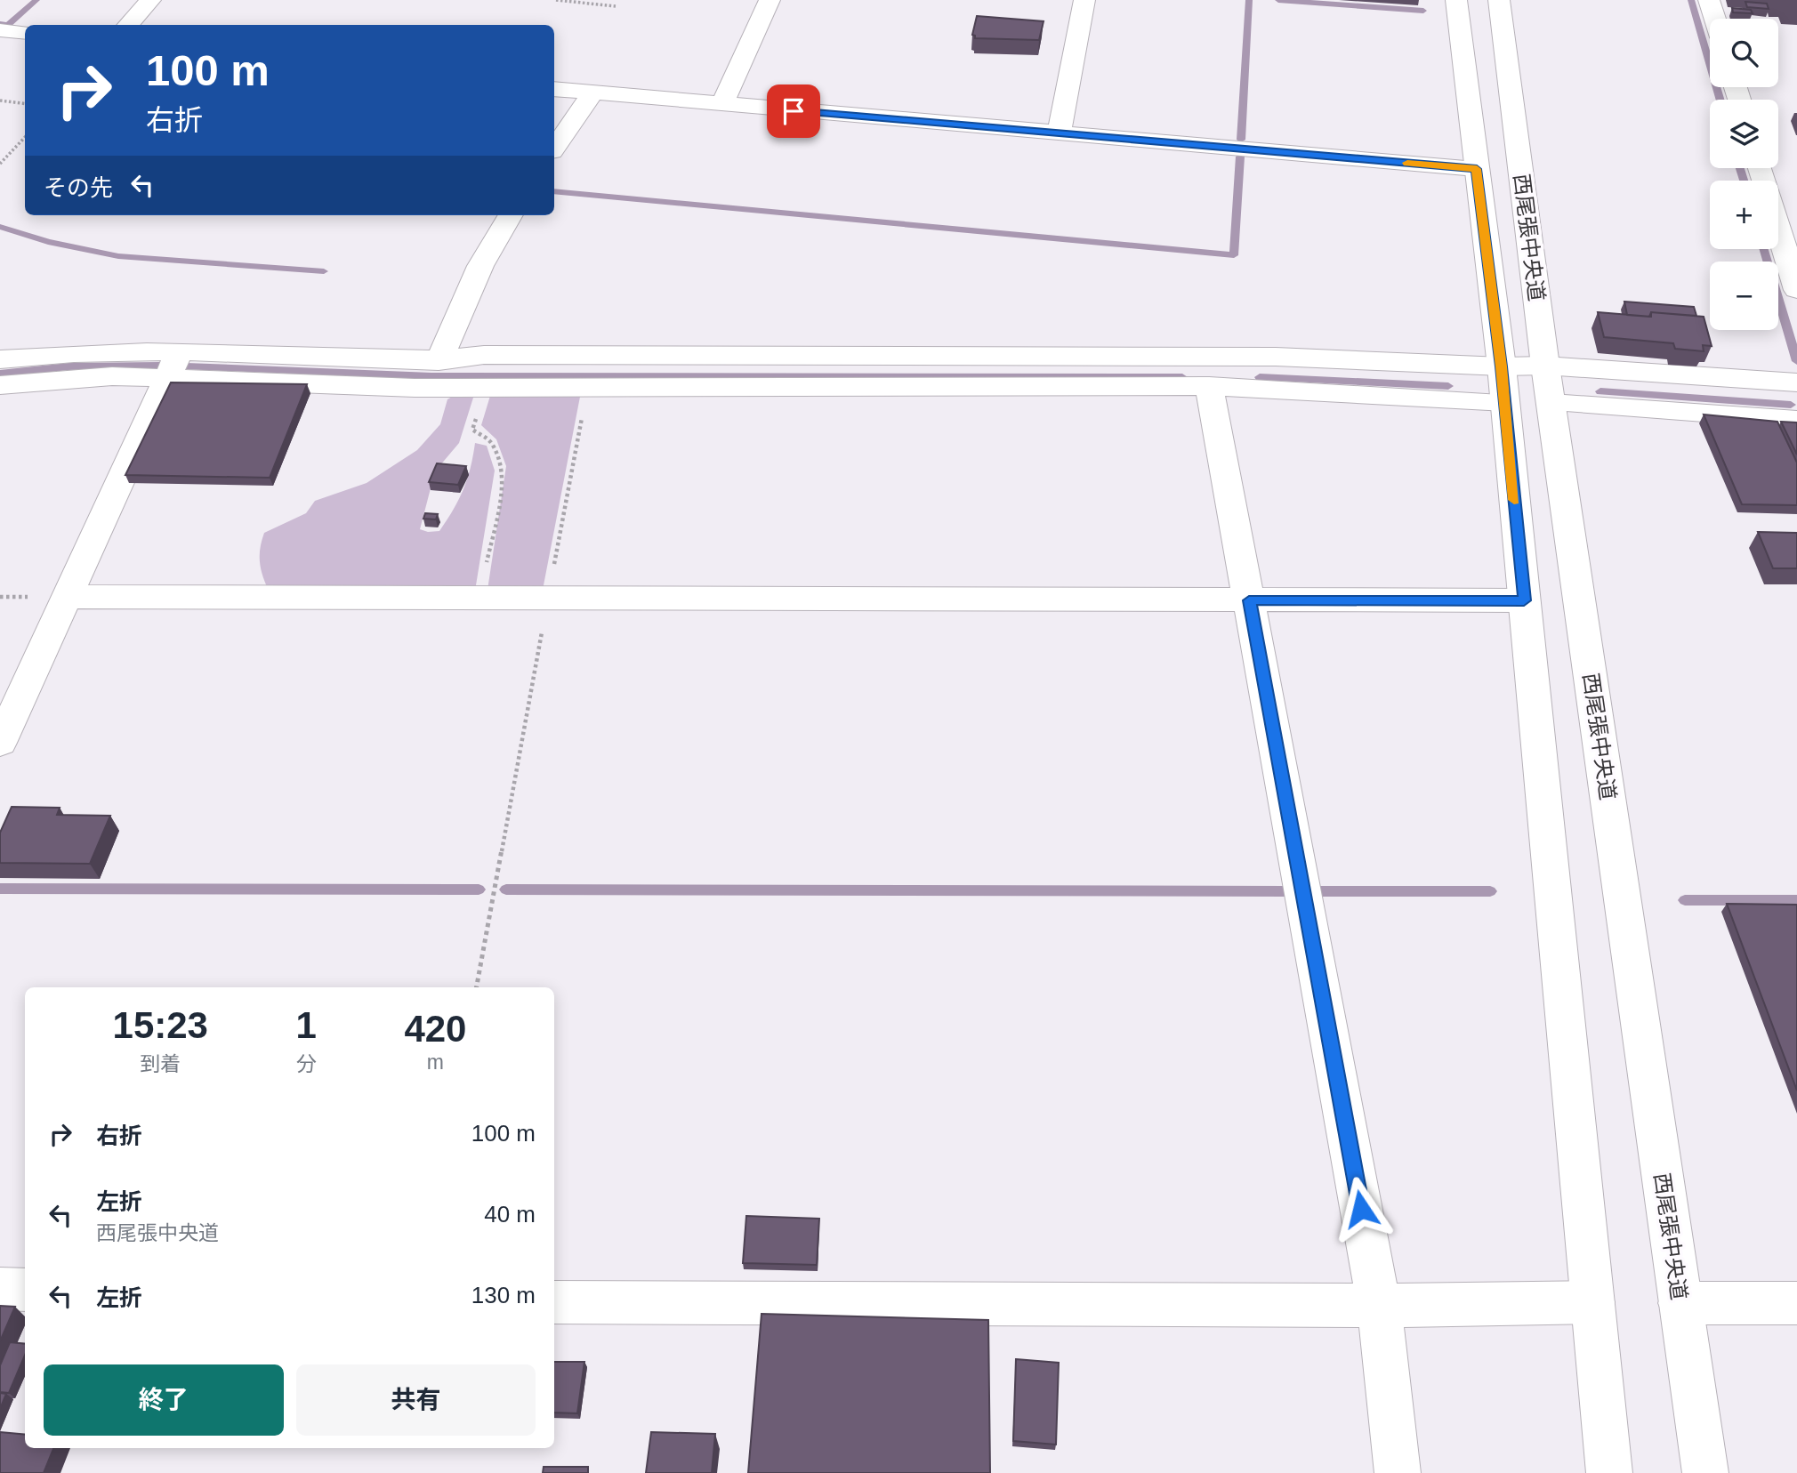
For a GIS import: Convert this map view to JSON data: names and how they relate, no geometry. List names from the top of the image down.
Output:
{
  "streets": {
    "street": ["西尾張中央道"]
  },
  "page": {
    "map_buttons": ["+", "−"],
    "turn": ["100 m", "右折"],
    "then": "その先",
    "eta": [
      "15:23",
      "到着",
      "1",
      "分",
      "420",
      "m"
    ],
    "list": [
      {
        "name": "右折",
        "value": "100 m"
      },
      {
        "name": "左折",
        "note": "西尾張中央道",
        "value": "40 m"
      },
      {
        "name": "左折",
        "value": "130 m"
      }
    ],
    "buttons": ["終了", "共有"]
  }
}
